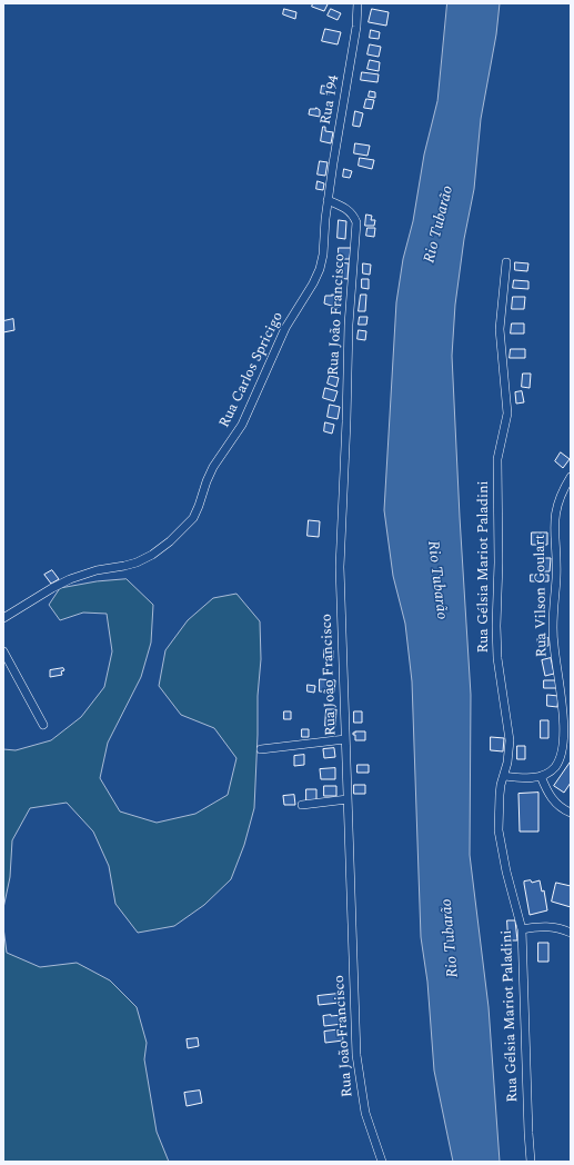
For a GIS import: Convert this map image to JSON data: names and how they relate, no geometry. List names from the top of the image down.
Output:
{
  "streets": {
    "street": [
      "Rua 194",
      "Rua João Francisco",
      "Rua Carlos Spricigo",
      "Rua Gélsia Mariot Paladini",
      "Rua Vilson Goulart"
    ]
  },
  "crossings": [
    ["Rua 194", "Rua João Francisco"],
    ["Rua 194", "Rua Carlos Spricigo"],
    ["Rua João Francisco", "Rua Carlos Spricigo"]
  ],
  "water": ["Rio Tubarão"]
}
